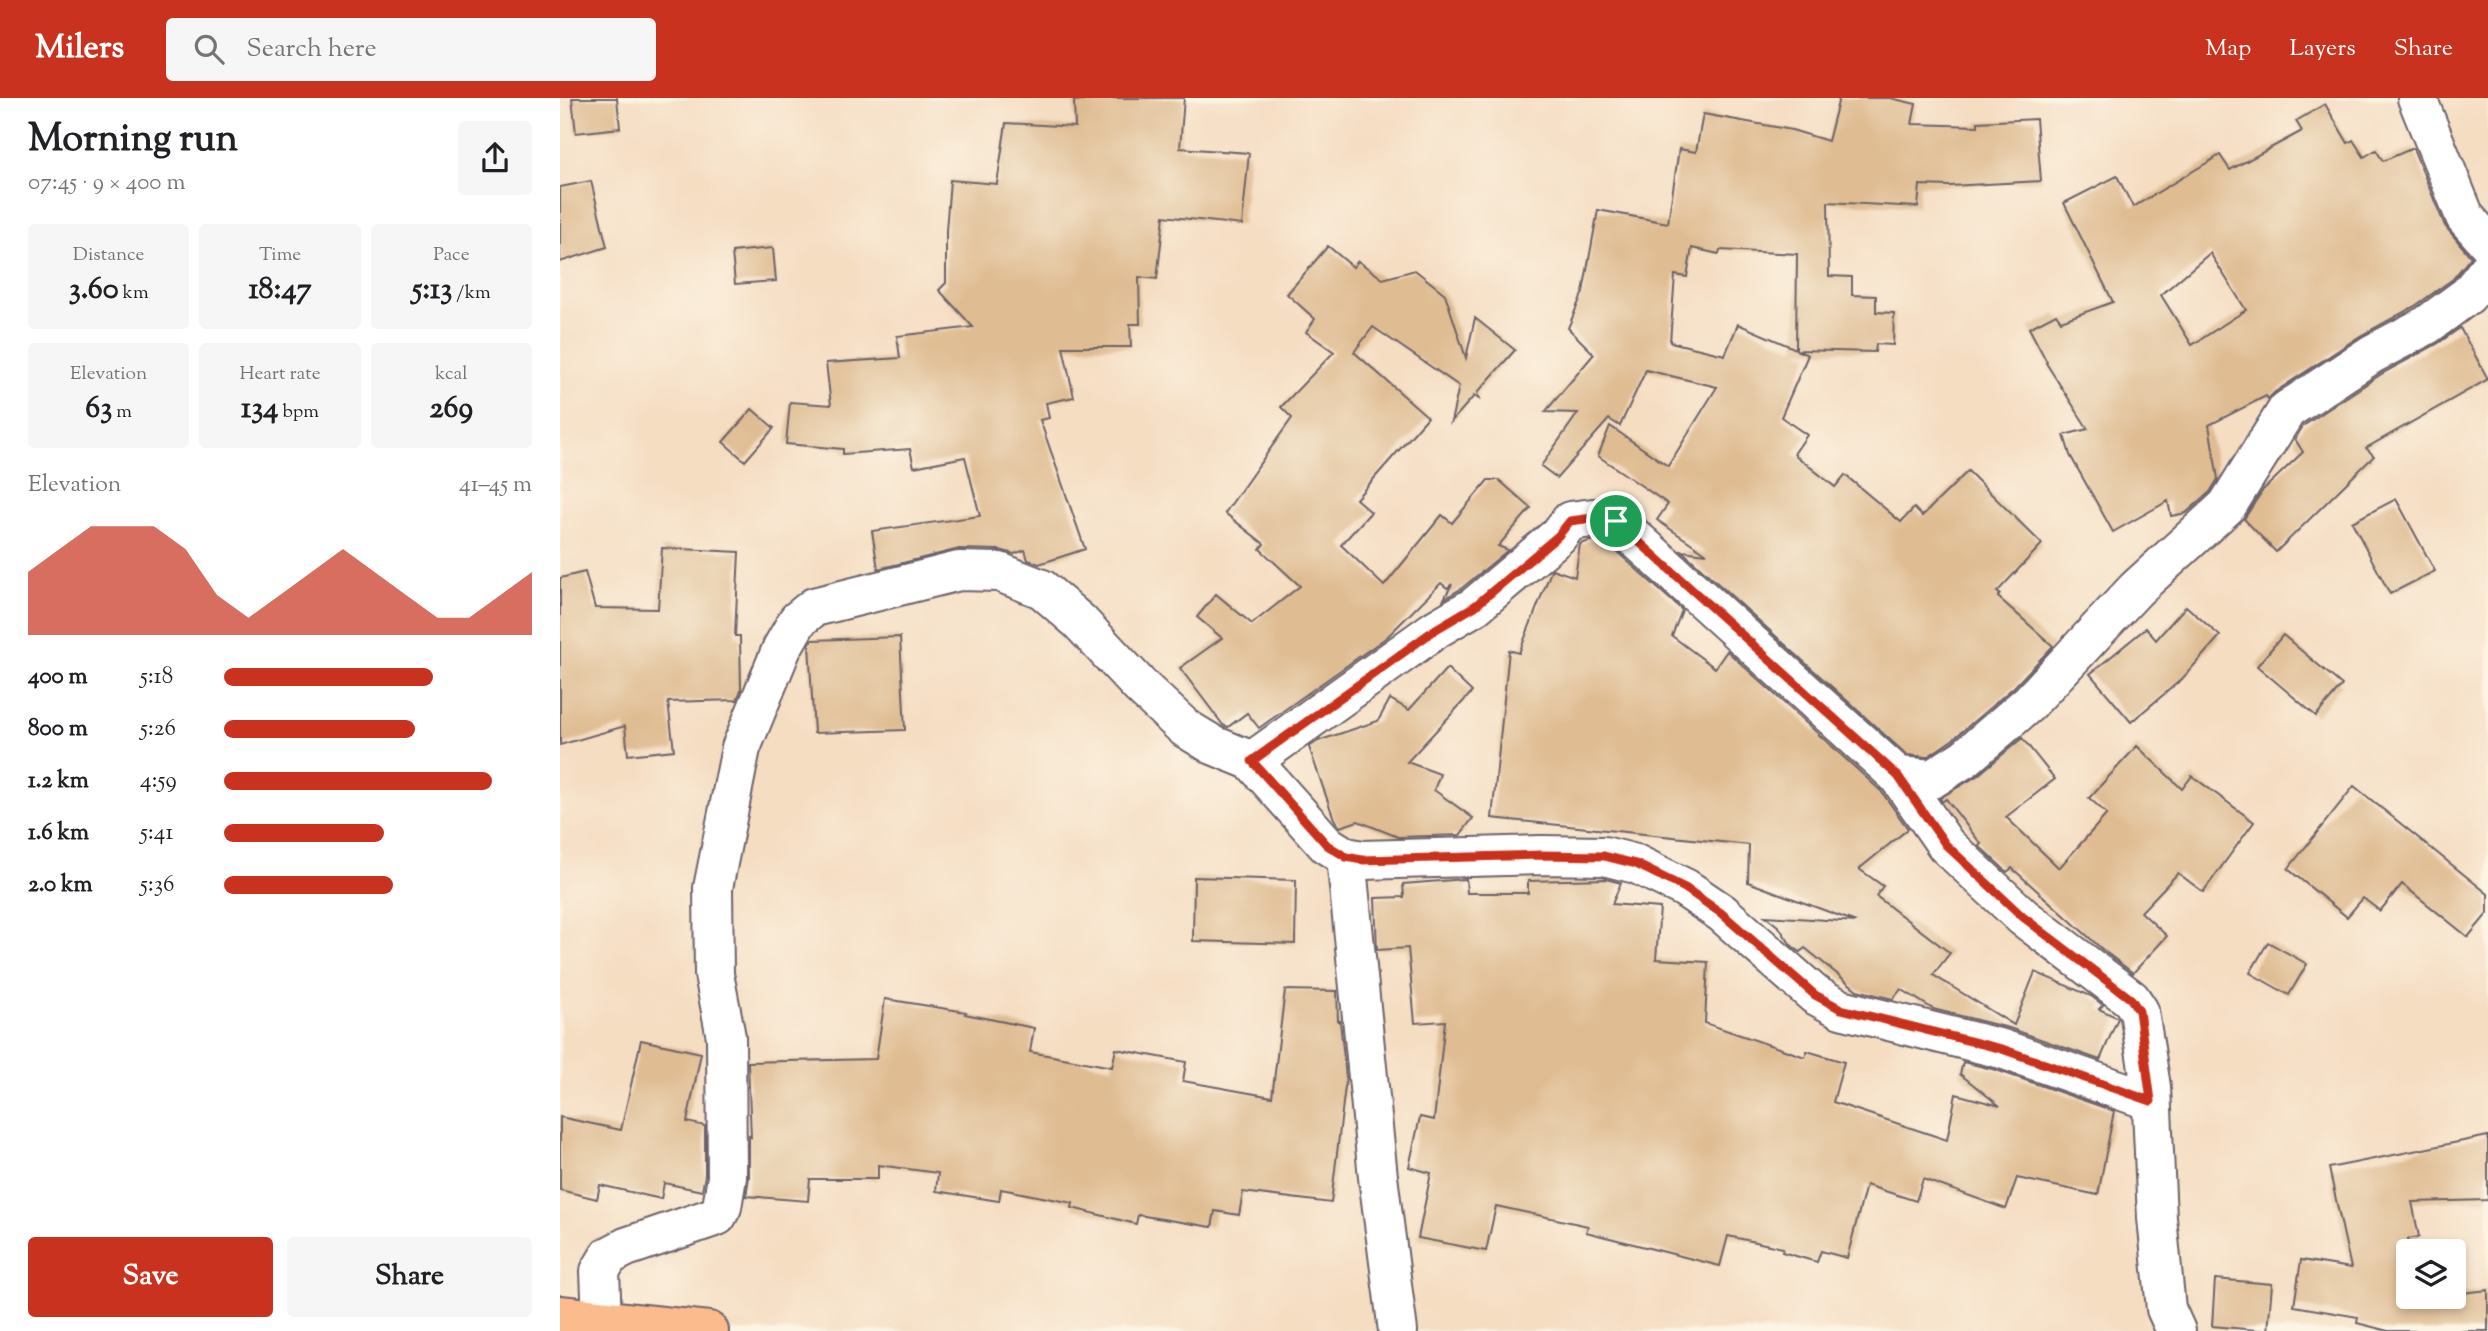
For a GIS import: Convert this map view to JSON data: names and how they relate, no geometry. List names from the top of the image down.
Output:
{
  "page": {
    "header": "Milers",
    "search": "Search here",
    "nav": ["Map", "Layers", "Share"],
    "heading": ["Morning run", "07:45 · 9 × 400 m"],
    "stats": [
      ["Distance", "3.60 km"],
      ["Time", "18:47"],
      ["Pace", "5:13 /km"],
      ["Elevation", "63 m"],
      ["Heart rate", "134 bpm"],
      ["kcal", "269"]
    ],
    "chart": ["Elevation", "41–45 m"],
    "list": [
      {
        "name": "400 m",
        "note": "5:18"
      },
      {
        "name": "800 m",
        "note": "5:26"
      },
      {
        "name": "1.2 km",
        "note": "4:59"
      },
      {
        "name": "1.6 km",
        "note": "5:41"
      },
      {
        "name": "2.0 km",
        "note": "5:36"
      }
    ],
    "buttons": ["Save", "Share"]
  }
}
